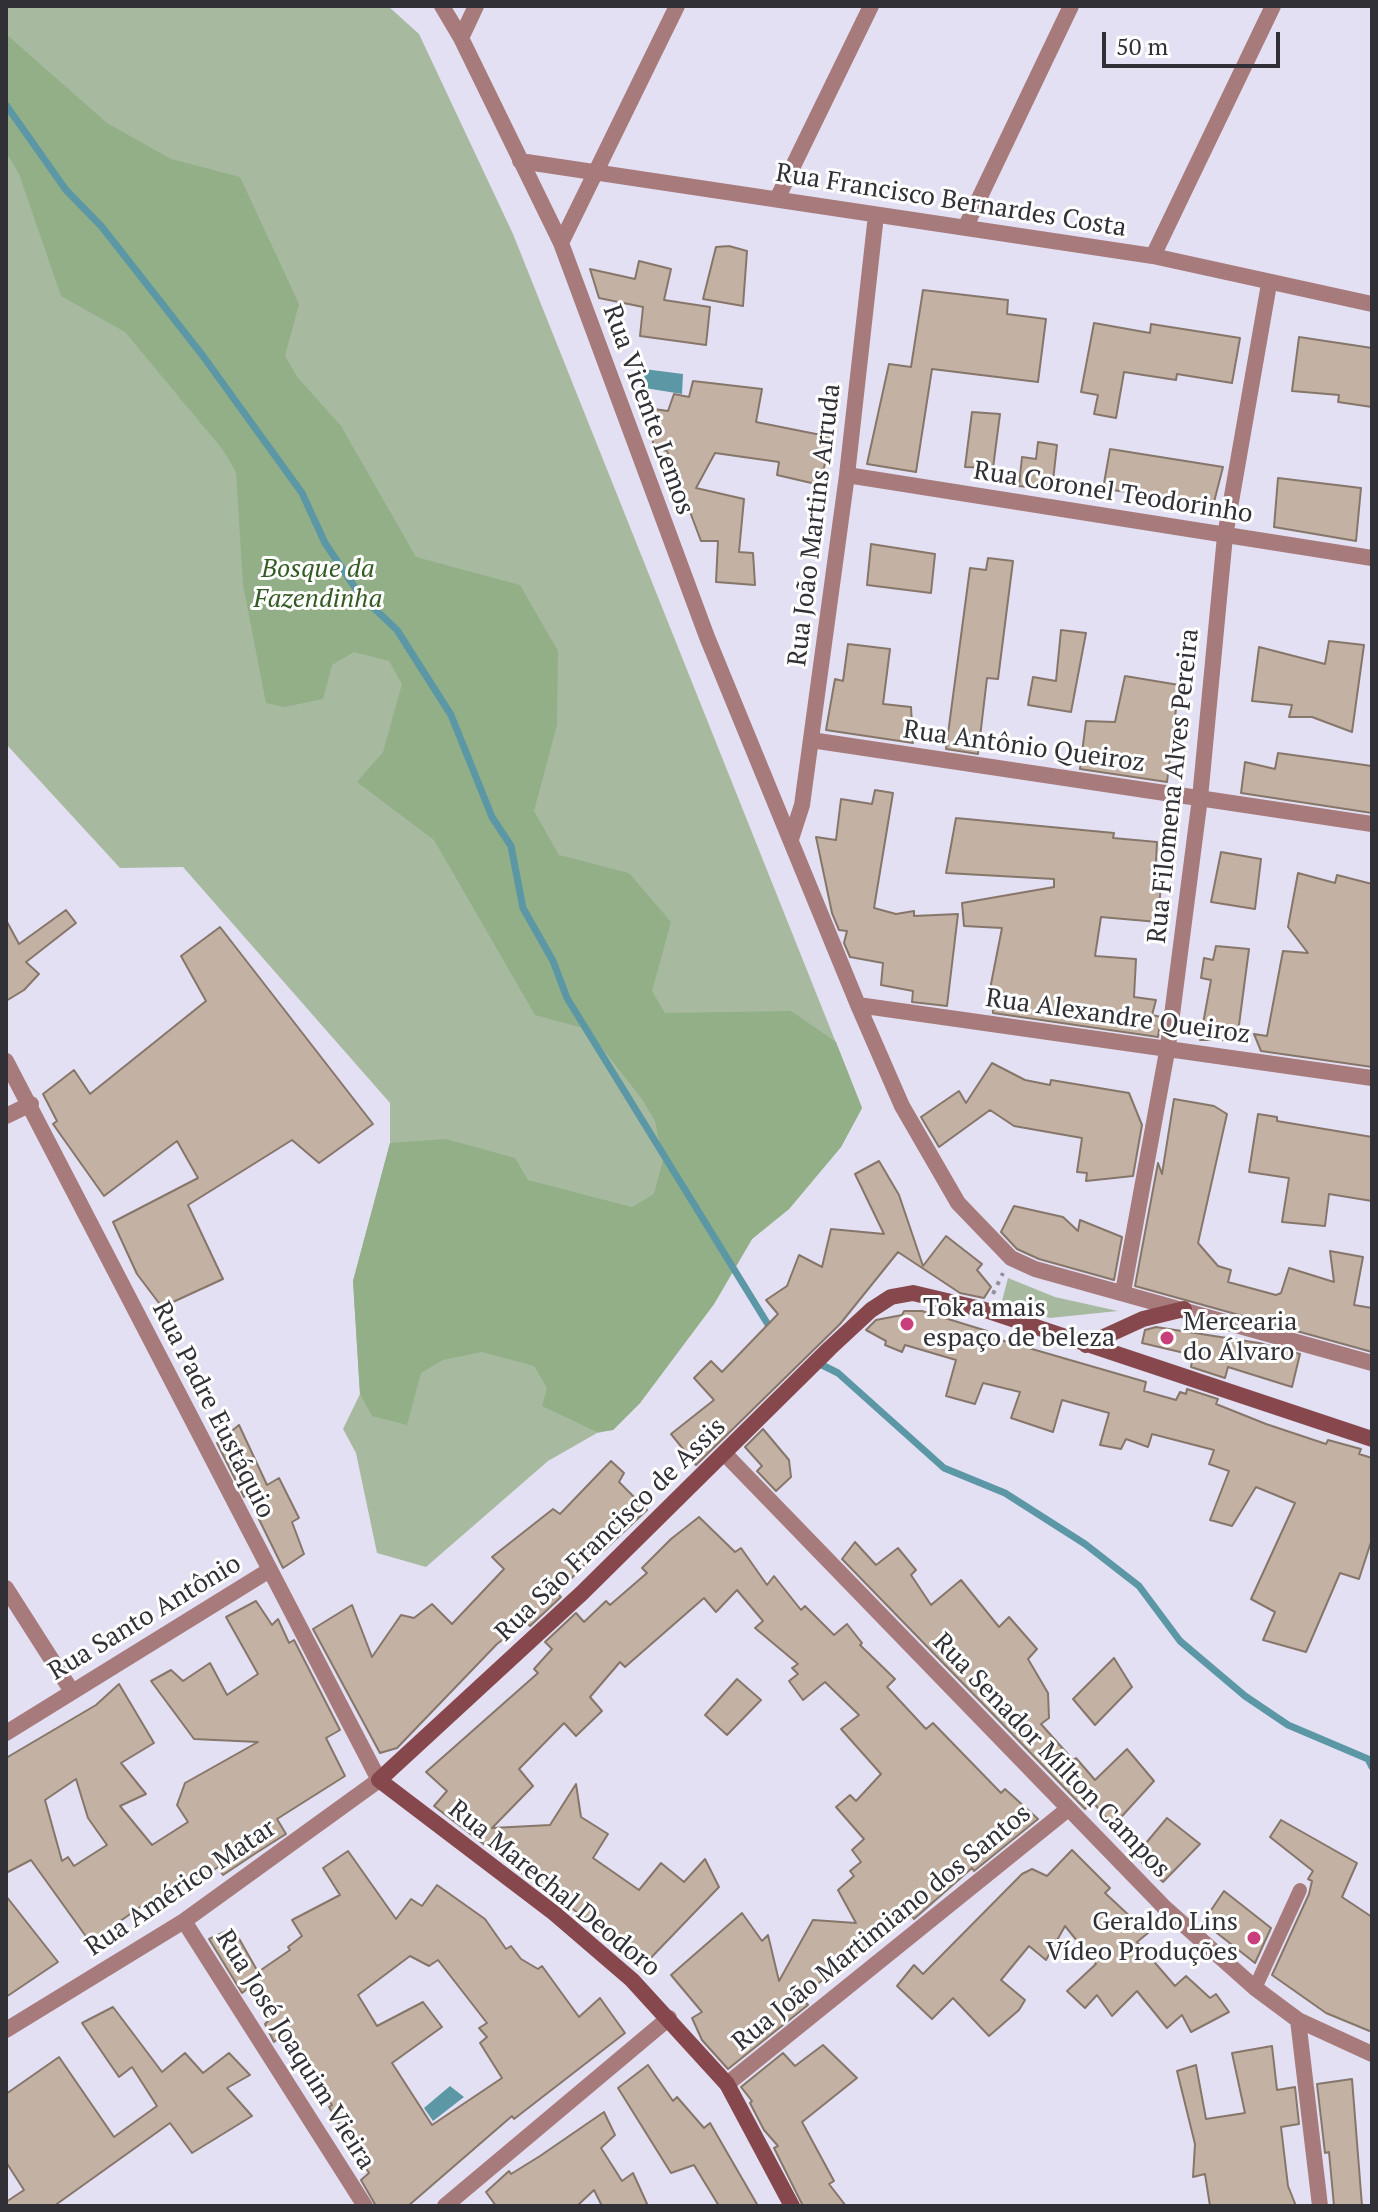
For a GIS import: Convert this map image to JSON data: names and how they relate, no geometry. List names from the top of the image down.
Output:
{
  "streets": {
    "street": [
      "Rua Francisco Bernardes Costa",
      "Rua Vicente Lemos",
      "Rua Coronel Teodorinho",
      "Rua João Martins Arruda",
      "Rua Antônio Queiroz",
      "Rua Filomena Alves Pereira",
      "Rua Alexandre Queiroz",
      "Rua Padre Eustáquio",
      "Rua São Francisco de Assis",
      "Rua Santo Antônio",
      "Rua Senador Milton Campos",
      "Rua Américo Matar",
      "Rua Marechal Deodoro",
      "Rua João Martimiano dos Santos",
      "Rua José Joaquim Vieira"
    ]
  },
  "crossings": [
    ["Rua Francisco Bernardes Costa", "Rua Vicente Lemos"],
    ["Rua Francisco Bernardes Costa", "Rua João Martins Arruda"],
    ["Rua Francisco Bernardes Costa", "Rua Filomena Alves Pereira"],
    ["Rua Vicente Lemos", "Rua João Martins Arruda"],
    ["Rua Vicente Lemos", "Rua Alexandre Queiroz"],
    ["Rua Coronel Teodorinho", "Rua João Martins Arruda"],
    ["Rua Coronel Teodorinho", "Rua Filomena Alves Pereira"],
    ["Rua João Martins Arruda", "Rua Antônio Queiroz"],
    ["Rua Antônio Queiroz", "Rua Filomena Alves Pereira"],
    ["Rua Filomena Alves Pereira", "Rua Alexandre Queiroz"],
    ["Rua Padre Eustáquio", "Rua São Francisco de Assis"],
    ["Rua Padre Eustáquio", "Rua Santo Antônio"],
    ["Rua Padre Eustáquio", "Rua Américo Matar"],
    ["Rua Padre Eustáquio", "Rua Marechal Deodoro"],
    ["Rua São Francisco de Assis", "Rua Senador Milton Campos"],
    ["Rua São Francisco de Assis", "Rua Américo Matar"],
    ["Rua São Francisco de Assis", "Rua Marechal Deodoro"],
    ["Rua Senador Milton Campos", "Rua João Martimiano dos Santos"],
    ["Rua Américo Matar", "Rua Marechal Deodoro"],
    ["Rua Américo Matar", "Rua José Joaquim Vieira"],
    ["Rua Marechal Deodoro", "Rua João Martimiano dos Santos"]
  ],
  "parks": ["Bosque da Fazendinha"],
  "places": ["Tok a mais espaço de beleza", "Mercearia do Álvaro", "Geraldo Lins Vídeo Produções"],
  "scale_bar": "50 m"
}
